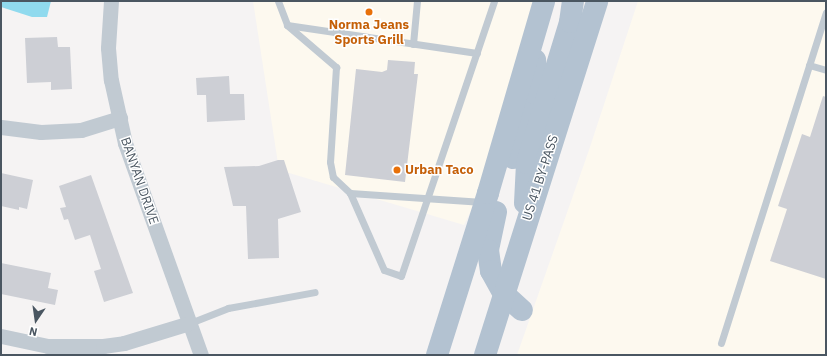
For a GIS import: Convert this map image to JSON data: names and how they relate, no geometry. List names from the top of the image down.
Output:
{
  "streets": {
    "main road": ["US 41 BY-PASS"],
    "street": ["BANYAN DRIVE"]
  },
  "places": ["Norma Jeans Sports Grill", "Urban Taco"],
  "north": "bottom"
}
